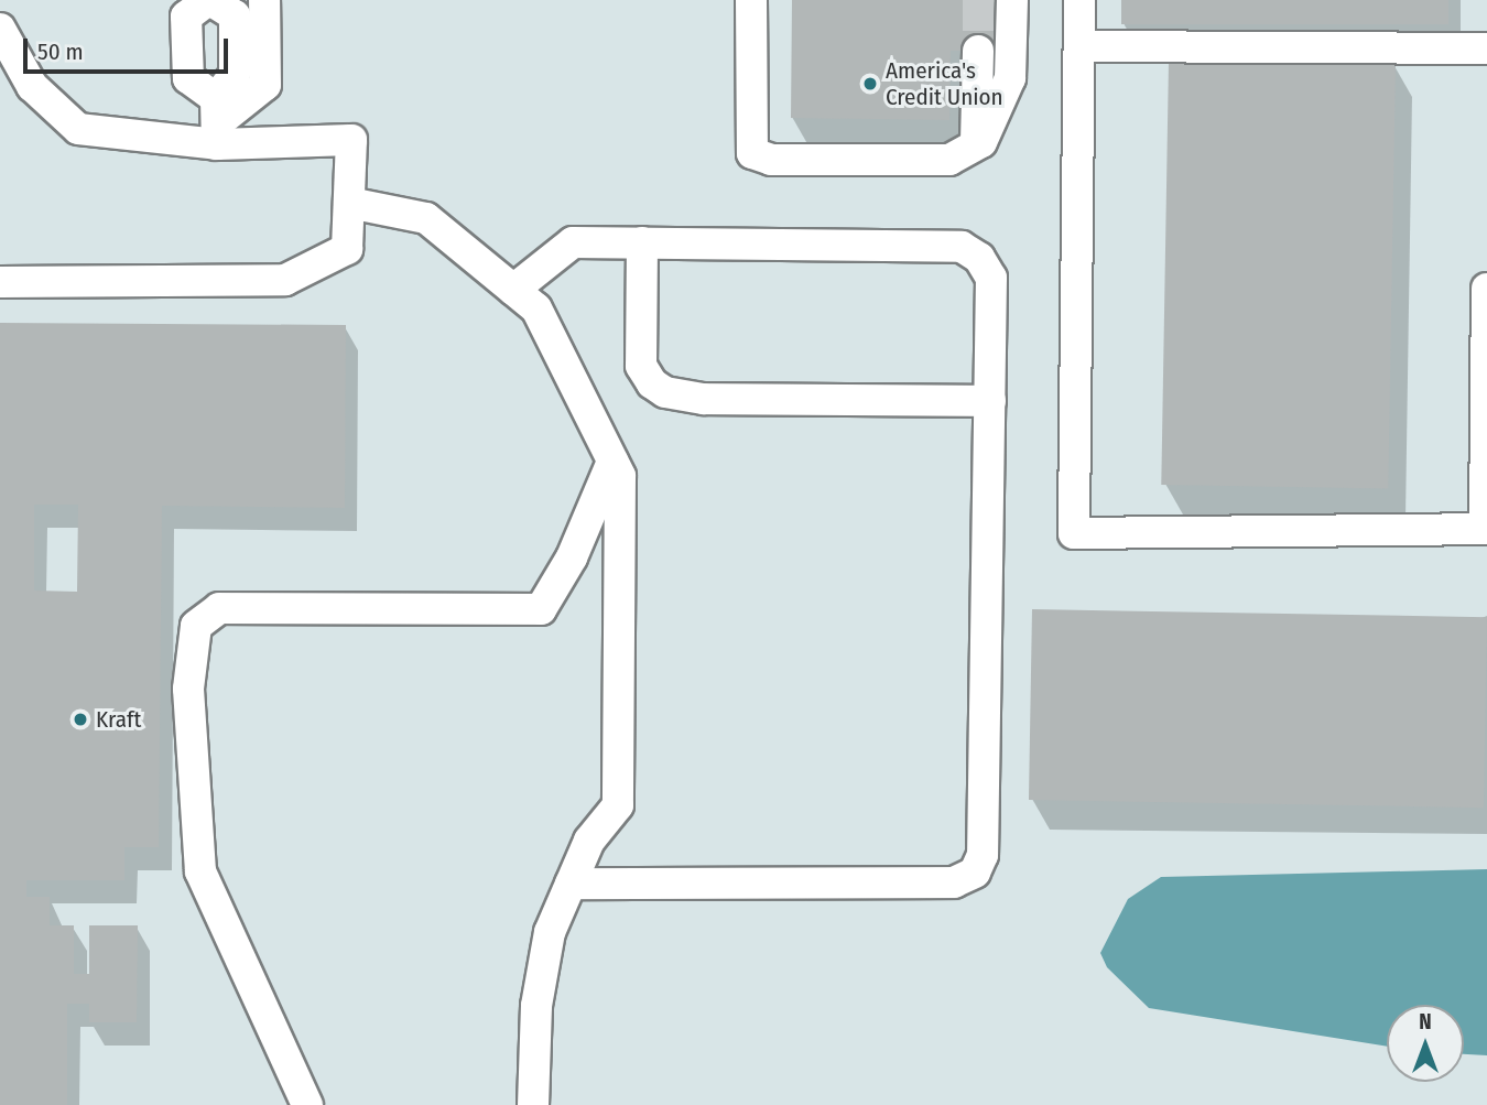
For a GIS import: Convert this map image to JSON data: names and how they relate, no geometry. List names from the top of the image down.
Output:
{
  "places": ["America's Credit Union", "Kraft"],
  "scale_bar": "50 m",
  "north": "top"
}
